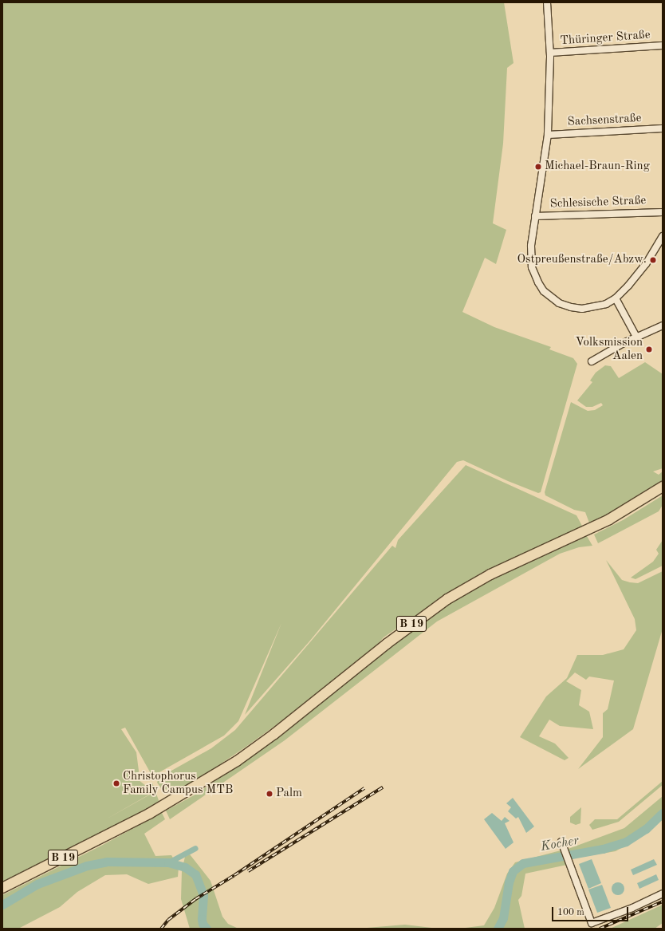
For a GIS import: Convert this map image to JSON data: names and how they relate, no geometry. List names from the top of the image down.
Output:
{
  "streets": {
    "highway": ["B 19"],
    "street": ["Thüringer Straße", "Sachsenstraße", "Schlesische Straße"]
  },
  "water": ["Kocher"],
  "places": [
    "Michael-Braun-Ring",
    "Ostpreußenstraße/Abzw.",
    "Volksmission Aalen",
    "Christophorus Family Campus MTB",
    "Palm"
  ],
  "scale_bar": "100 m"
}
